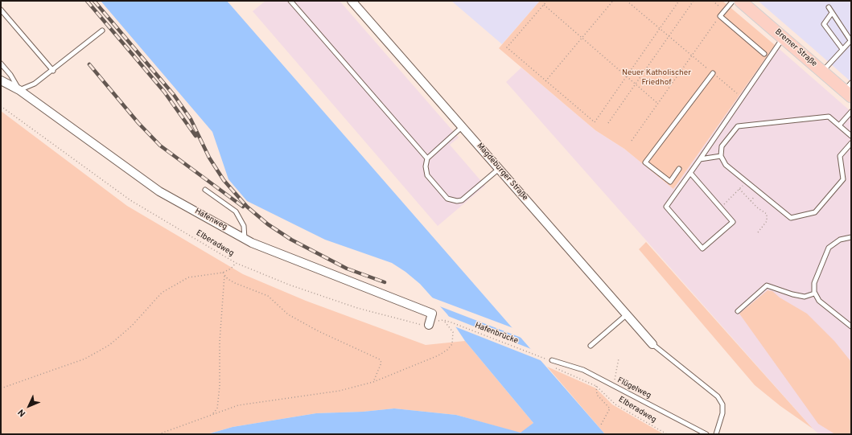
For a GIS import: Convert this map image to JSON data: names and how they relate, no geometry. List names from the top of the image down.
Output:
{
  "streets": {
    "main road": ["Bremer Straße"],
    "street": ["Magdeburger Straße", "Hafenweg"],
    "lane": ["Flügelweg"],
    "path": ["Elberadweg", "Hafenbrücke"]
  },
  "crossings": [
    ["Hafenweg", "Elberadweg"],
    ["Elberadweg", "Hafenbrücke"],
    ["Hafenbrücke", "Flügelweg"]
  ],
  "parks": ["Neuer Katholischer Friedhof"],
  "north": "bottom left"
}
